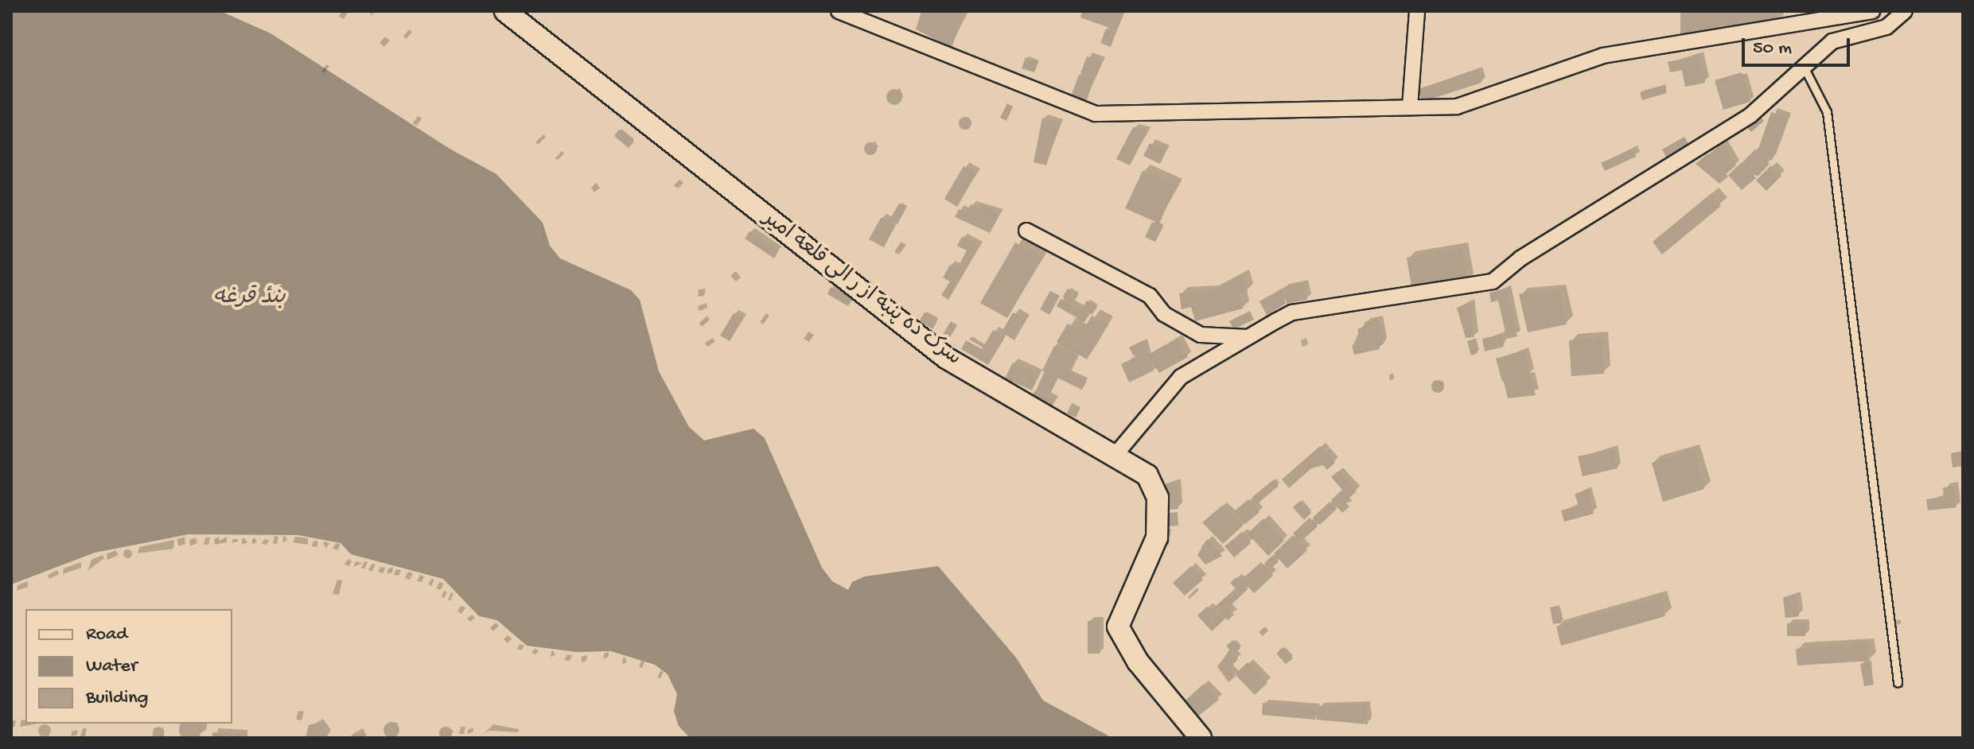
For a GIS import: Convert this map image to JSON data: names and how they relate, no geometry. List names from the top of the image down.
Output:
{
  "streets": {
    "street": ["سرک ده پنبه از ر الی قلعه امیر"]
  },
  "water": ["بندٔ قرغه"],
  "legend": ["Road", "Water", "Building"],
  "scale_bar": "50 m"
}
